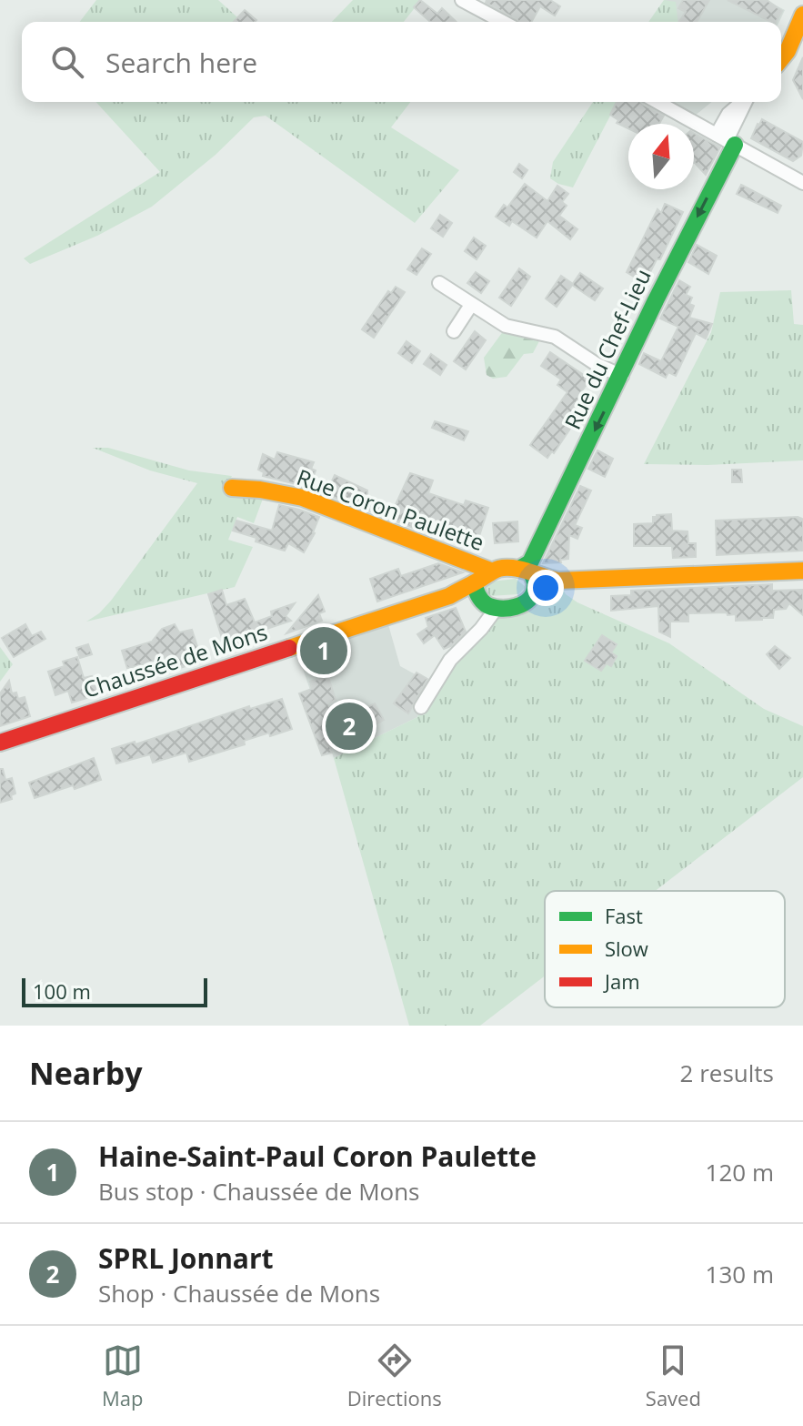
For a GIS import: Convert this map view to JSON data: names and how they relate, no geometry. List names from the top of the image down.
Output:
{
  "streets": {
    "main road": ["Rue du Chef-Lieu", "Rue Coron Paulette", "Chaussée de Mons"]
  },
  "crossings": [
    ["Rue du Chef-Lieu", "Rue Coron Paulette"],
    ["Rue du Chef-Lieu", "Chaussée de Mons"],
    ["Rue Coron Paulette", "Chaussée de Mons"]
  ],
  "one_way": ["Rue du Chef-Lieu"],
  "legend": ["Fast", "Slow", "Jam"],
  "scale_bar": "100 m",
  "north": "top",
  "page": {
    "search": "Search here",
    "pins": ["1", "2"],
    "scale": "100 m",
    "heading": ["Nearby", "2 results"],
    "list": [
      {
        "mark": "1",
        "name": "Haine-Saint-Paul Coron Paulette",
        "note": "Bus stop · Chaussée de Mons",
        "value": "120 m"
      },
      {
        "mark": "2",
        "name": "SPRL Jonnart",
        "note": "Shop · Chaussée de Mons",
        "value": "130 m"
      }
    ],
    "nav": ["Map", "Directions", "Saved"]
  }
}
